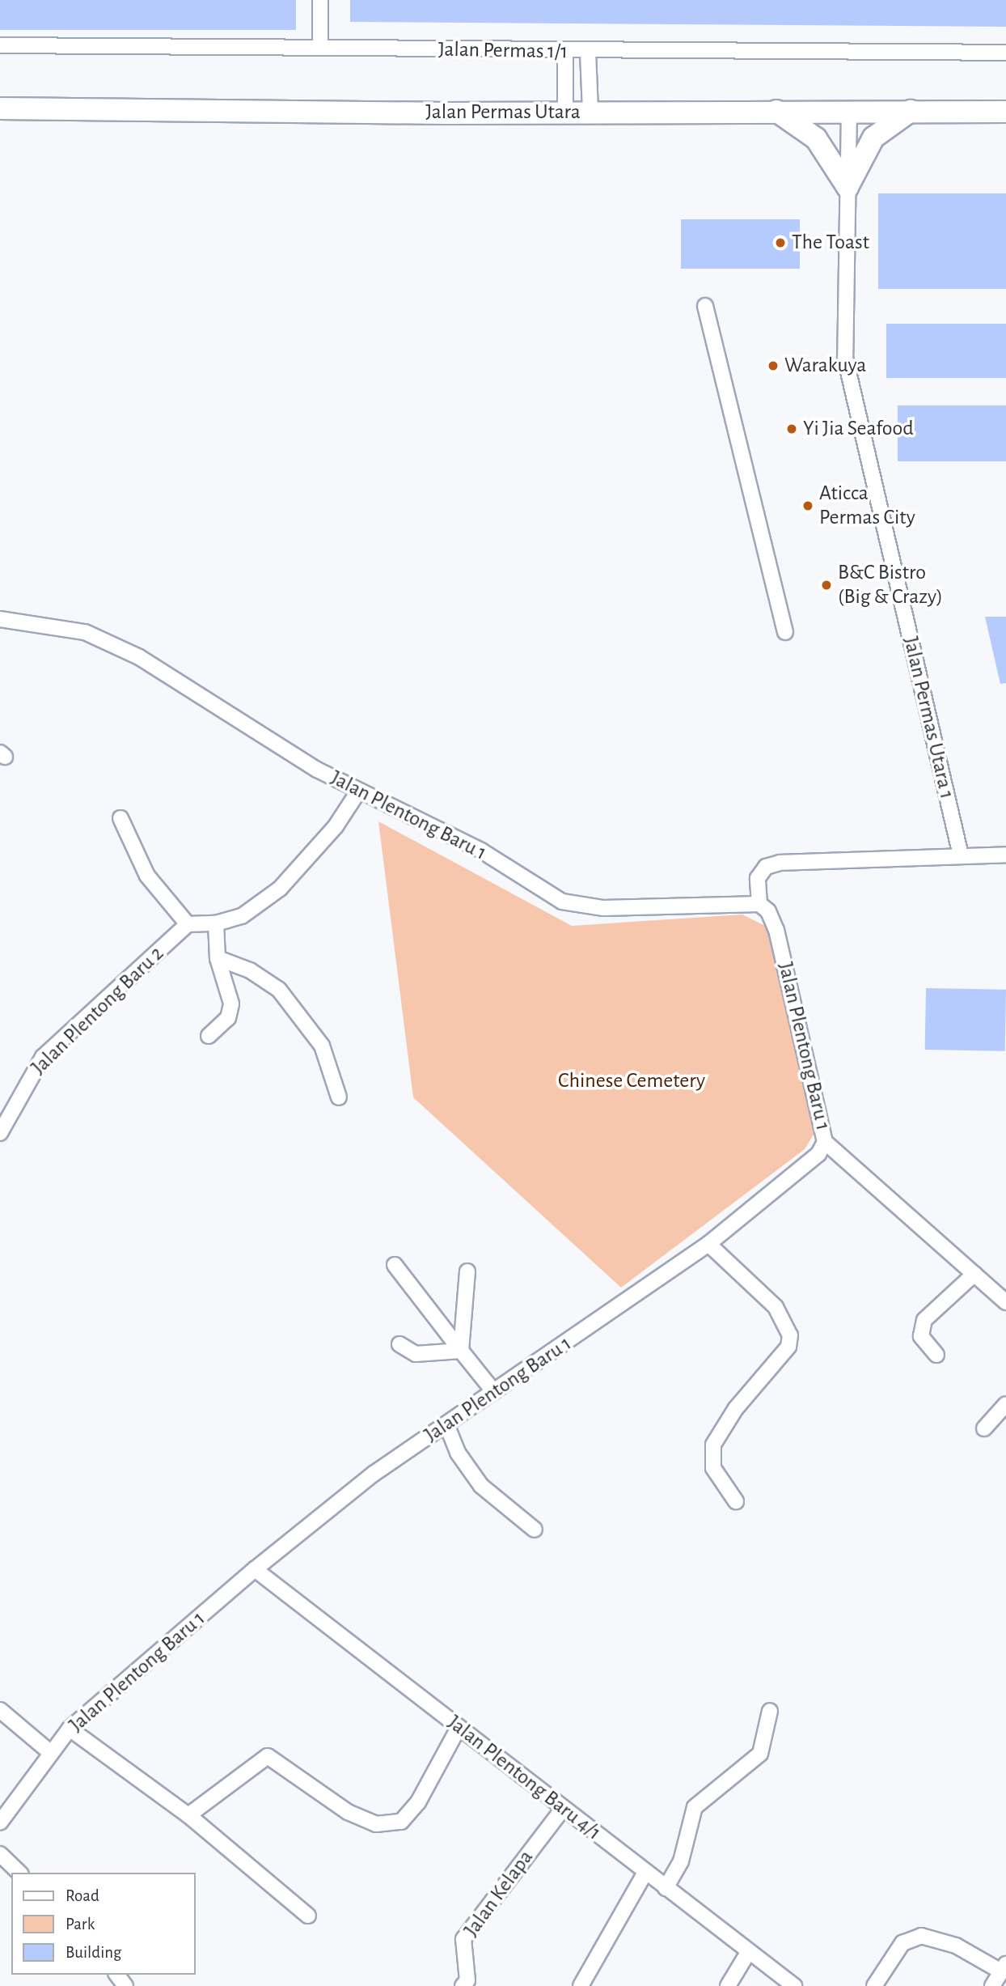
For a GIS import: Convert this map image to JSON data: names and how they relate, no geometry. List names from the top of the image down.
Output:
{
  "streets": {
    "main road": ["Jalan Permas Utara"],
    "street": [
      "Jalan Permas 1/1",
      "Jalan Permas Utara 1",
      "Jalan Plentong Baru 1",
      "Jalan Plentong Baru 2",
      "Jalan Plentong Baru 4/1",
      "Jalan Kelapa"
    ]
  },
  "crossings": [
    ["Jalan Permas Utara", "Jalan Permas Utara 1"],
    ["Jalan Plentong Baru 1", "Jalan Plentong Baru 4/1"],
    ["Jalan Plentong Baru 4/1", "Jalan Kelapa"]
  ],
  "parks": ["Chinese Cemetery"],
  "places": [
    "The Toast",
    "Warakuya",
    "Yi Jia Seafood",
    "Aticca Permas City",
    "B&C Bistro (Big & Crazy)"
  ],
  "legend": ["Road", "Park", "Building"]
}
